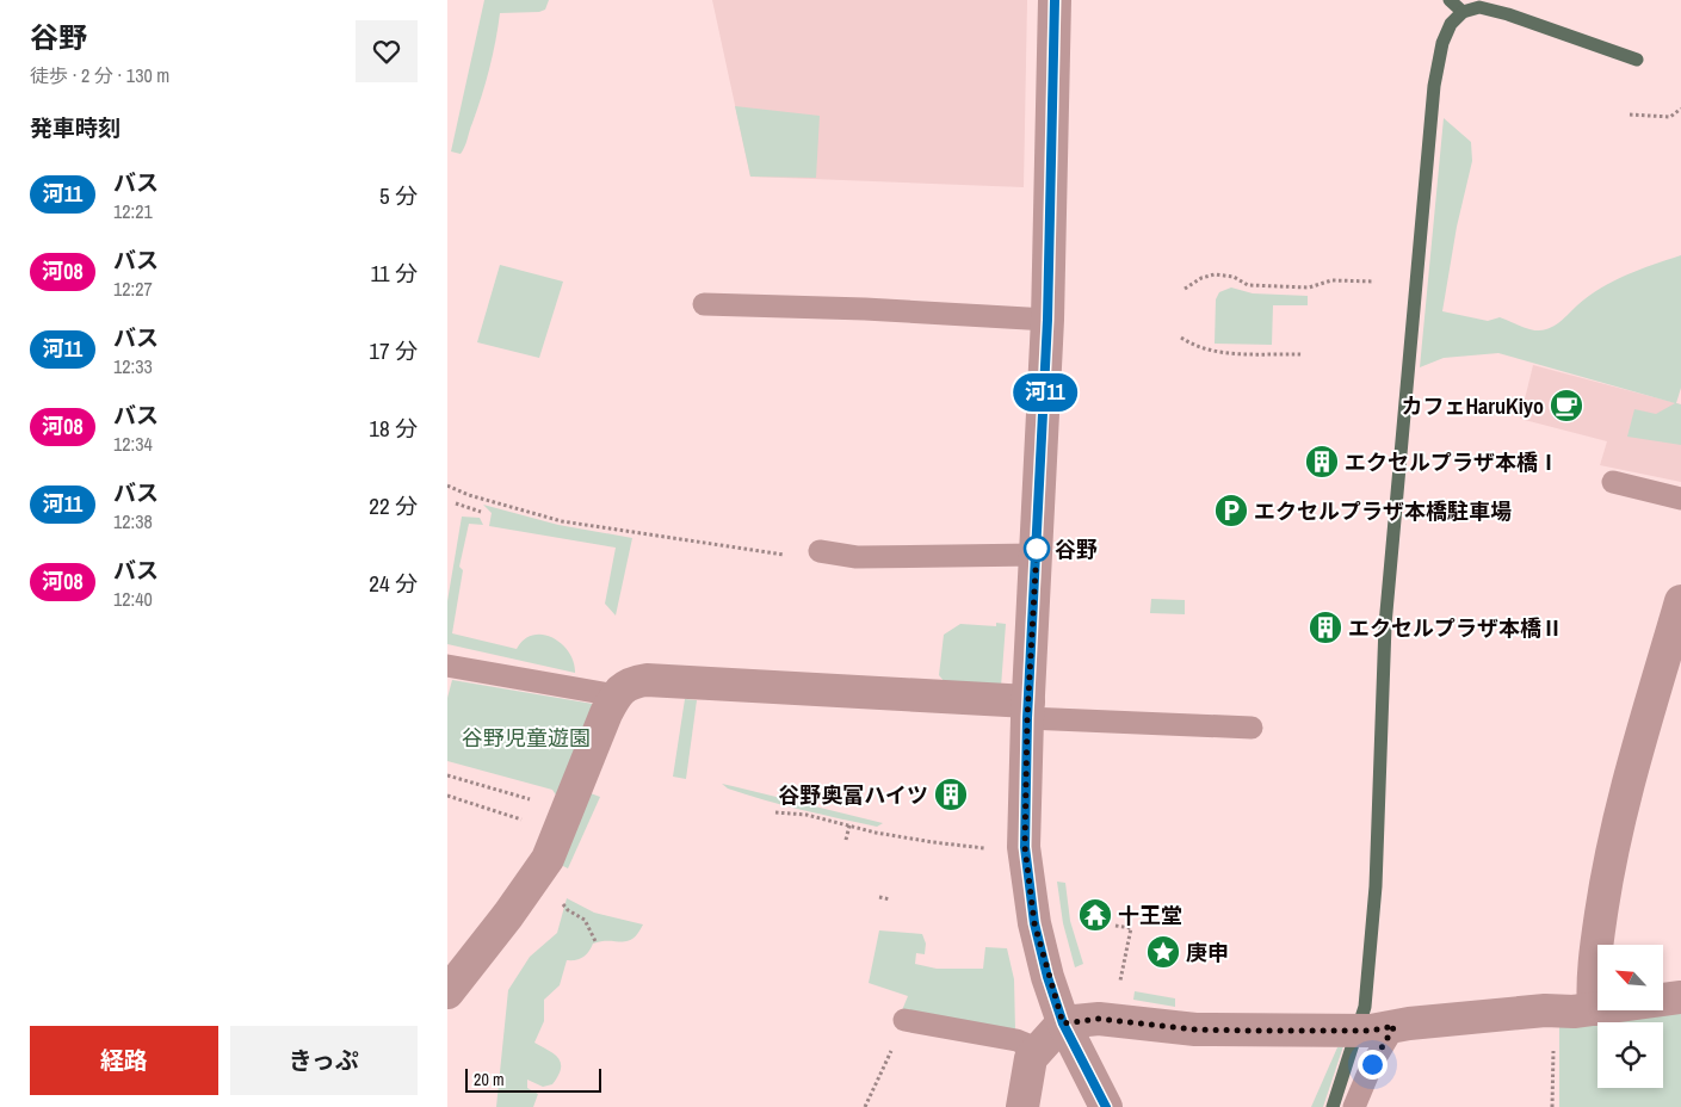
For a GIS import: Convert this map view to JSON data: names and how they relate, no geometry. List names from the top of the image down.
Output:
{
  "parks": ["谷野児童遊園"],
  "places": {
    "cafe": ["カフェHaruKiyo"],
    "building": ["エクセルプラザ本橋Ⅰ", "エクセルプラザ本橋Ⅱ", "谷野奥富ハイツ"],
    "parking": ["エクセルプラザ本橋駐車場"],
    "other": ["谷野"],
    "temple": ["十王堂"],
    "place": ["庚申"]
  },
  "lines": ["bus line 河11"],
  "scale_bar": "20 m",
  "north": "top left",
  "page": {
    "heading": [
      ["谷野", "徒歩 · 2 分 · 130 m"],
      "発車時刻"
    ],
    "on_map": "河11",
    "list": [
      {
        "mark": "河11",
        "name": "バス",
        "note": "12:21",
        "value": "5 分"
      },
      {
        "mark": "河08",
        "name": "バス",
        "note": "12:27",
        "value": "11 分"
      },
      {
        "mark": "河11",
        "name": "バス",
        "note": "12:33",
        "value": "17 分"
      },
      {
        "mark": "河08",
        "name": "バス",
        "note": "12:34",
        "value": "18 分"
      },
      {
        "mark": "河11",
        "name": "バス",
        "note": "12:38",
        "value": "22 分"
      },
      {
        "mark": "河08",
        "name": "バス",
        "note": "12:40",
        "value": "24 分"
      }
    ],
    "buttons": ["経路", "きっぷ"],
    "scale": "20 m"
  }
}
